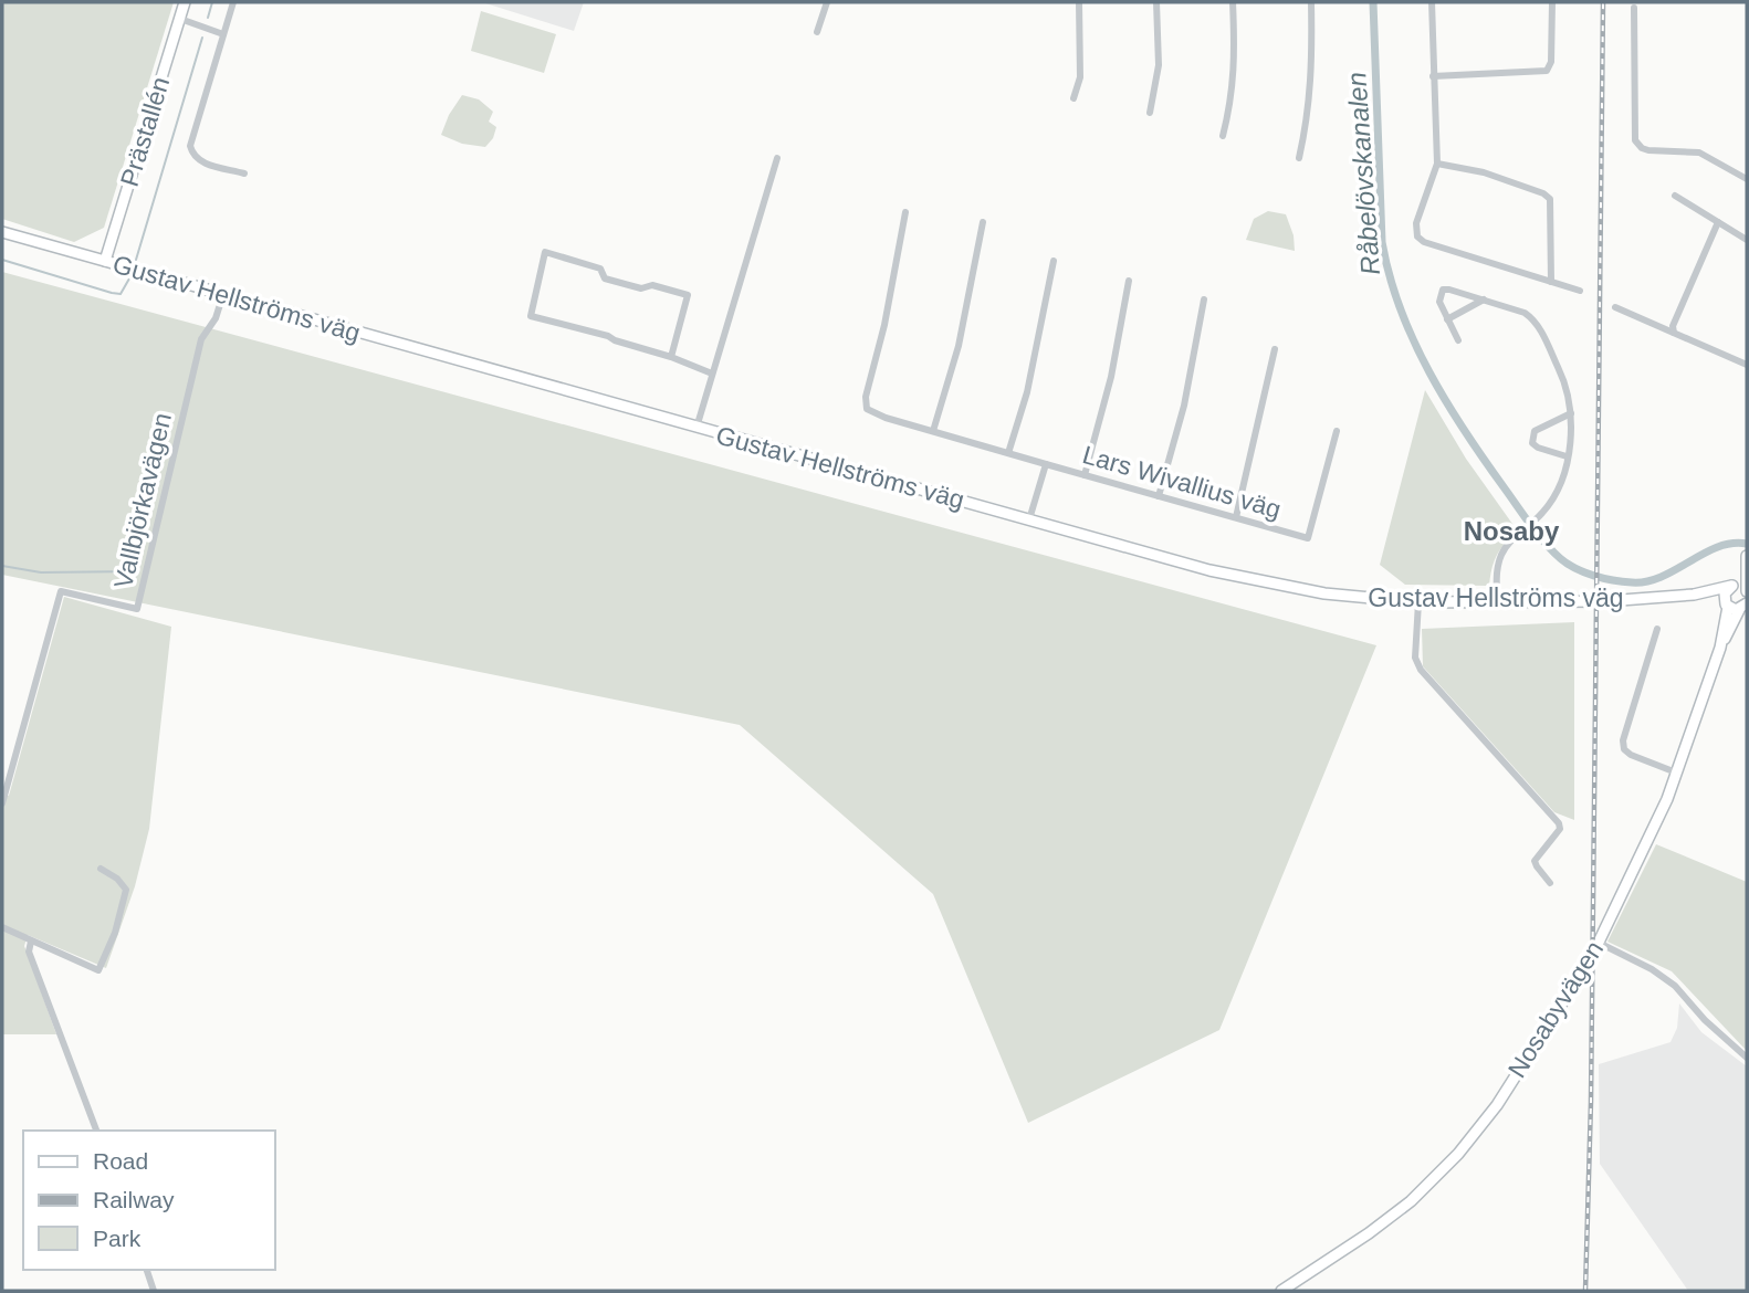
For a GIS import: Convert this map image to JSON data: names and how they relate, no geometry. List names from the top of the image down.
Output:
{
  "streets": {
    "street": [
      "Prästallén",
      "Gustav Hellströms väg",
      "Lars Wivallius väg",
      "Vallbjörkavägen",
      "Nosabyvägen"
    ]
  },
  "crossings": [
    ["Prästallén", "Gustav Hellströms väg"],
    ["Gustav Hellströms väg", "Lars Wivallius väg"],
    ["Gustav Hellströms väg", "Vallbjörkavägen"],
    ["Gustav Hellströms väg", "Nosabyvägen"]
  ],
  "districts": ["Nosaby"],
  "water": ["Råbelövskanalen"],
  "legend": ["Road", "Railway", "Park"]
}
